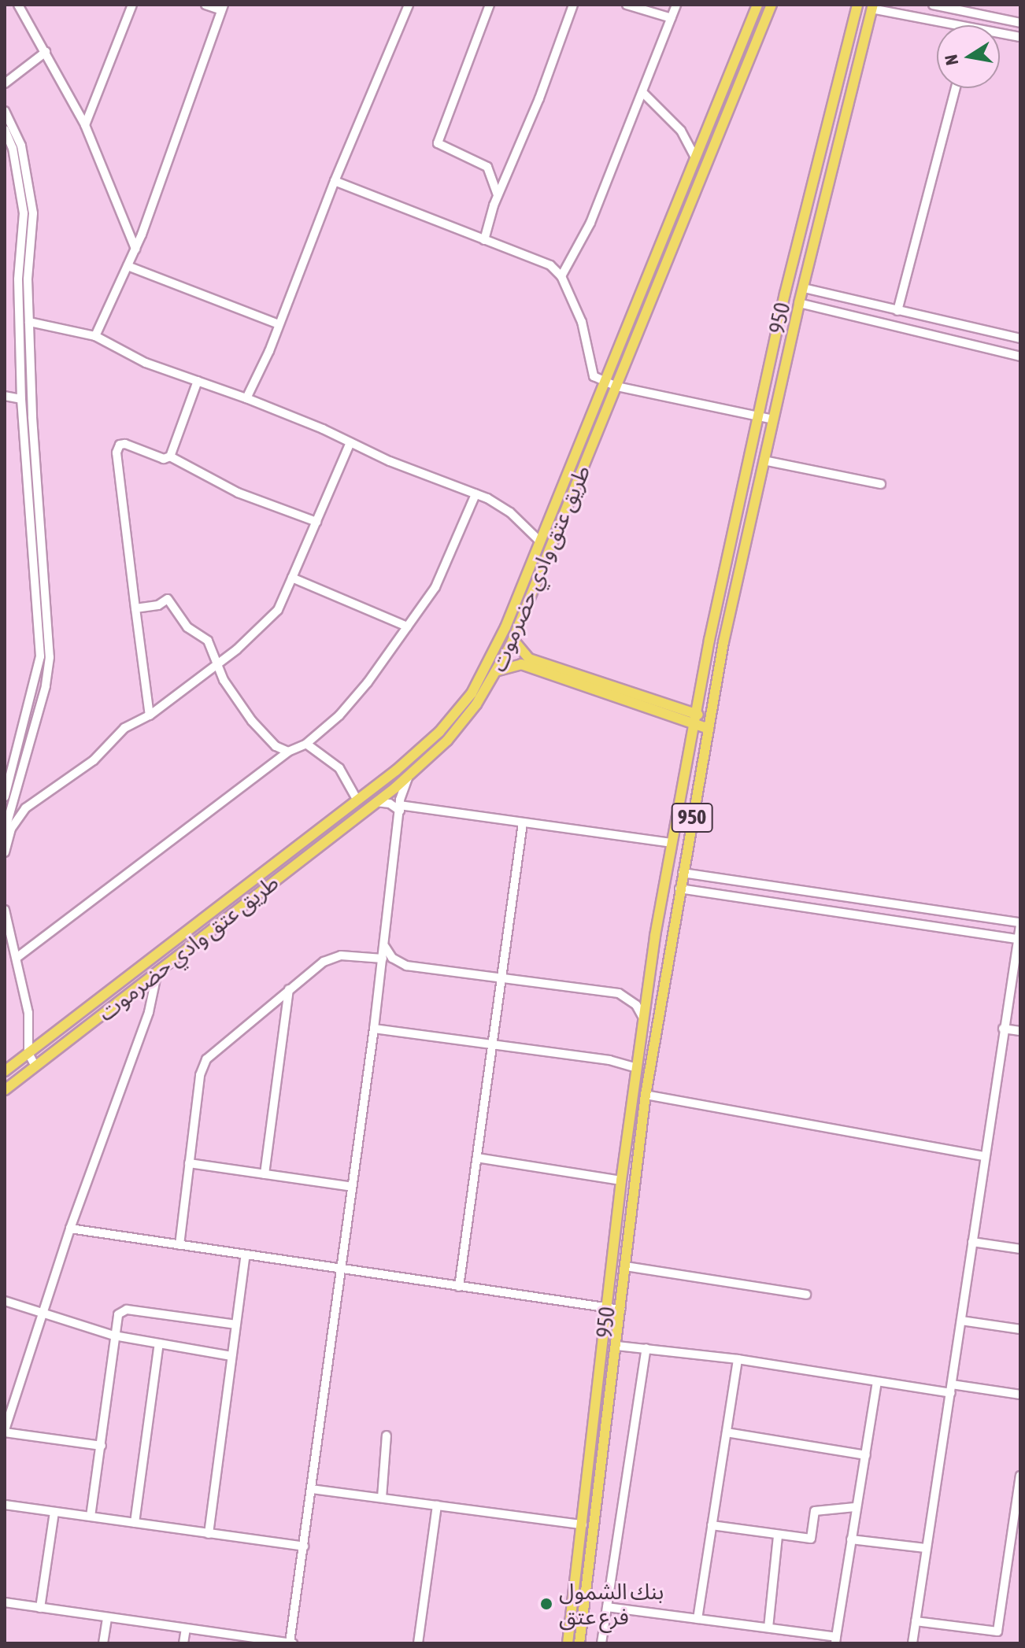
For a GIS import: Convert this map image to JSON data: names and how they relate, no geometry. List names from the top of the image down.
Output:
{
  "streets": {
    "main road": ["950", "طريق عتق وادي حضرموت"]
  },
  "places": ["بنك الشمول فرع عتق"],
  "north": "left"
}
